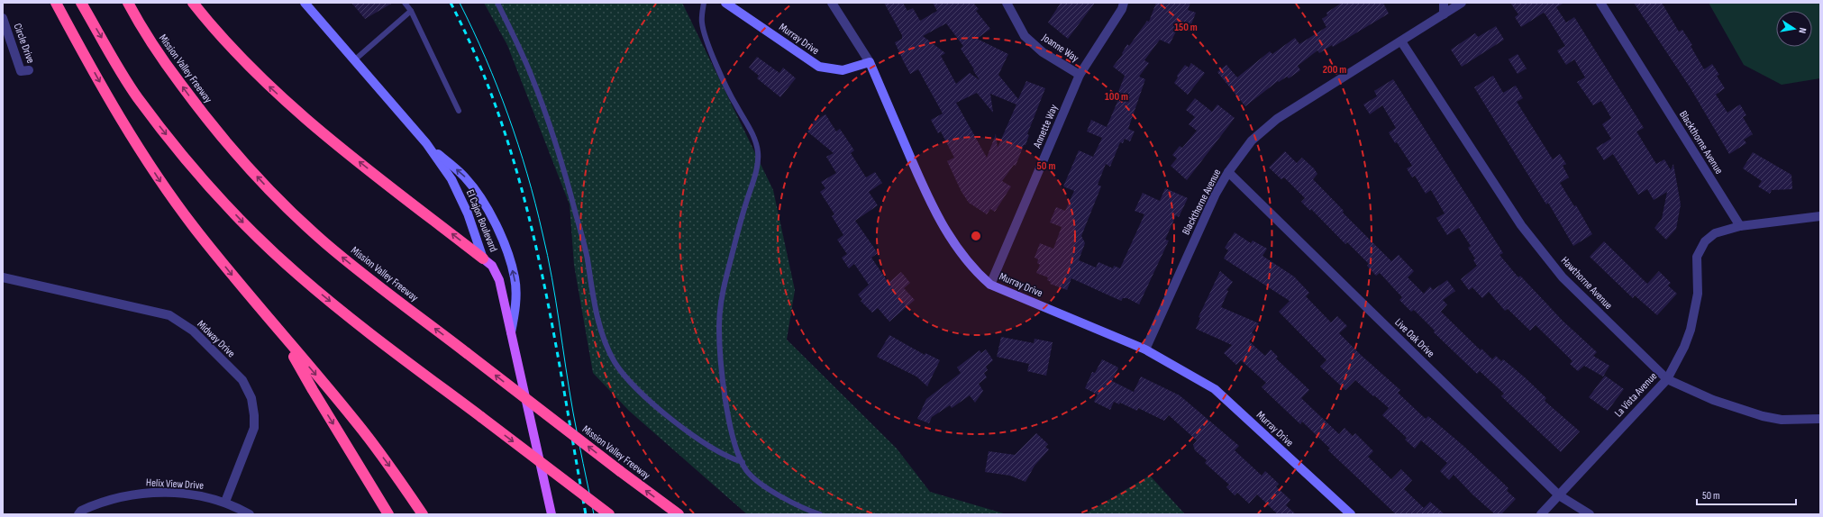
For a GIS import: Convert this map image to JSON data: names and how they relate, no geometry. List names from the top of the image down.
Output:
{
  "streets": {
    "highway": ["Mission Valley Freeway"],
    "main road": ["El Cajon Boulevard"],
    "street": [
      "Murray Drive",
      "Circle Drive",
      "Joanne Way",
      "Annette Way",
      "Blackthorne Avenue",
      "Hawthorne Avenue",
      "Live Oak Drive",
      "Midway Drive",
      "La Vista Avenue",
      "Helix View Drive"
    ]
  },
  "crossings": [
    ["Murray Drive", "Annette Way"],
    ["Murray Drive", "Blackthorne Avenue"],
    ["Joanne Way", "Annette Way"],
    ["Blackthorne Avenue", "Hawthorne Avenue"],
    ["Blackthorne Avenue", "Live Oak Drive"],
    ["Blackthorne Avenue", "La Vista Avenue"],
    ["Hawthorne Avenue", "La Vista Avenue"],
    ["Live Oak Drive", "La Vista Avenue"],
    ["Midway Drive", "Helix View Drive"]
  ],
  "scale_bar": "50 m",
  "north": "right",
  "rings": [
    "150 m",
    "200 m",
    "100 m",
    "50 m"
  ]
}
